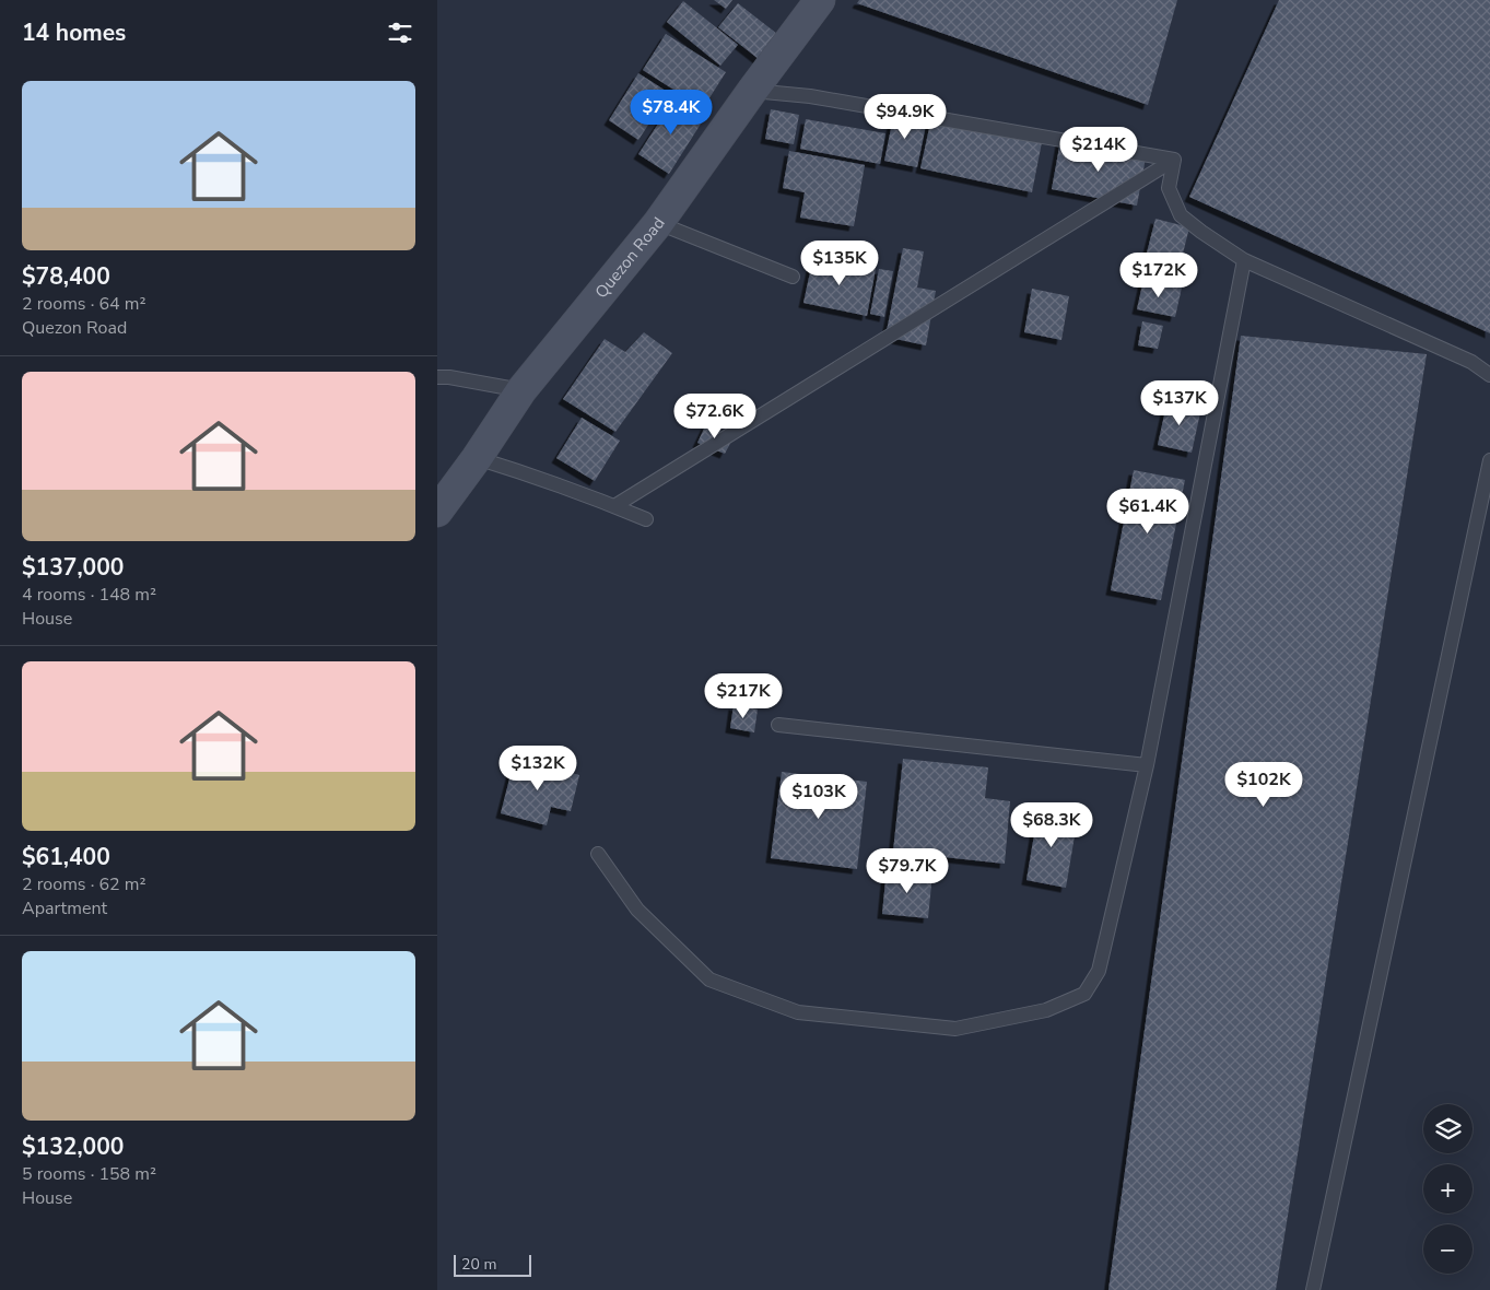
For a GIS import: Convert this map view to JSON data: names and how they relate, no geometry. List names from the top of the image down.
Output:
{
  "streets": {
    "main road": ["Quezon Road"]
  },
  "scale_bar": "20 m",
  "page": {
    "heading": "14 homes",
    "list": [
      {
        "name": "$78,400",
        "note": "2 rooms · 64 m² · Quezon Road"
      },
      {
        "name": "$137,000",
        "note": "4 rooms · 148 m² · House"
      },
      {
        "name": "$61,400",
        "note": "2 rooms · 62 m² · Apartment"
      },
      {
        "name": "$132,000",
        "note": "5 rooms · 158 m² · House"
      }
    ],
    "price": [
      "$78.4K",
      "$94.9K",
      "$214K",
      "$135K",
      "$172K",
      "$137K",
      "$72.6K",
      "$61.4K",
      "$217K",
      "$132K",
      "$102K",
      "$103K",
      "$68.3K",
      "$79.7K"
    ],
    "map_buttons": ["+", "−"],
    "scale": "20 m"
  }
}
